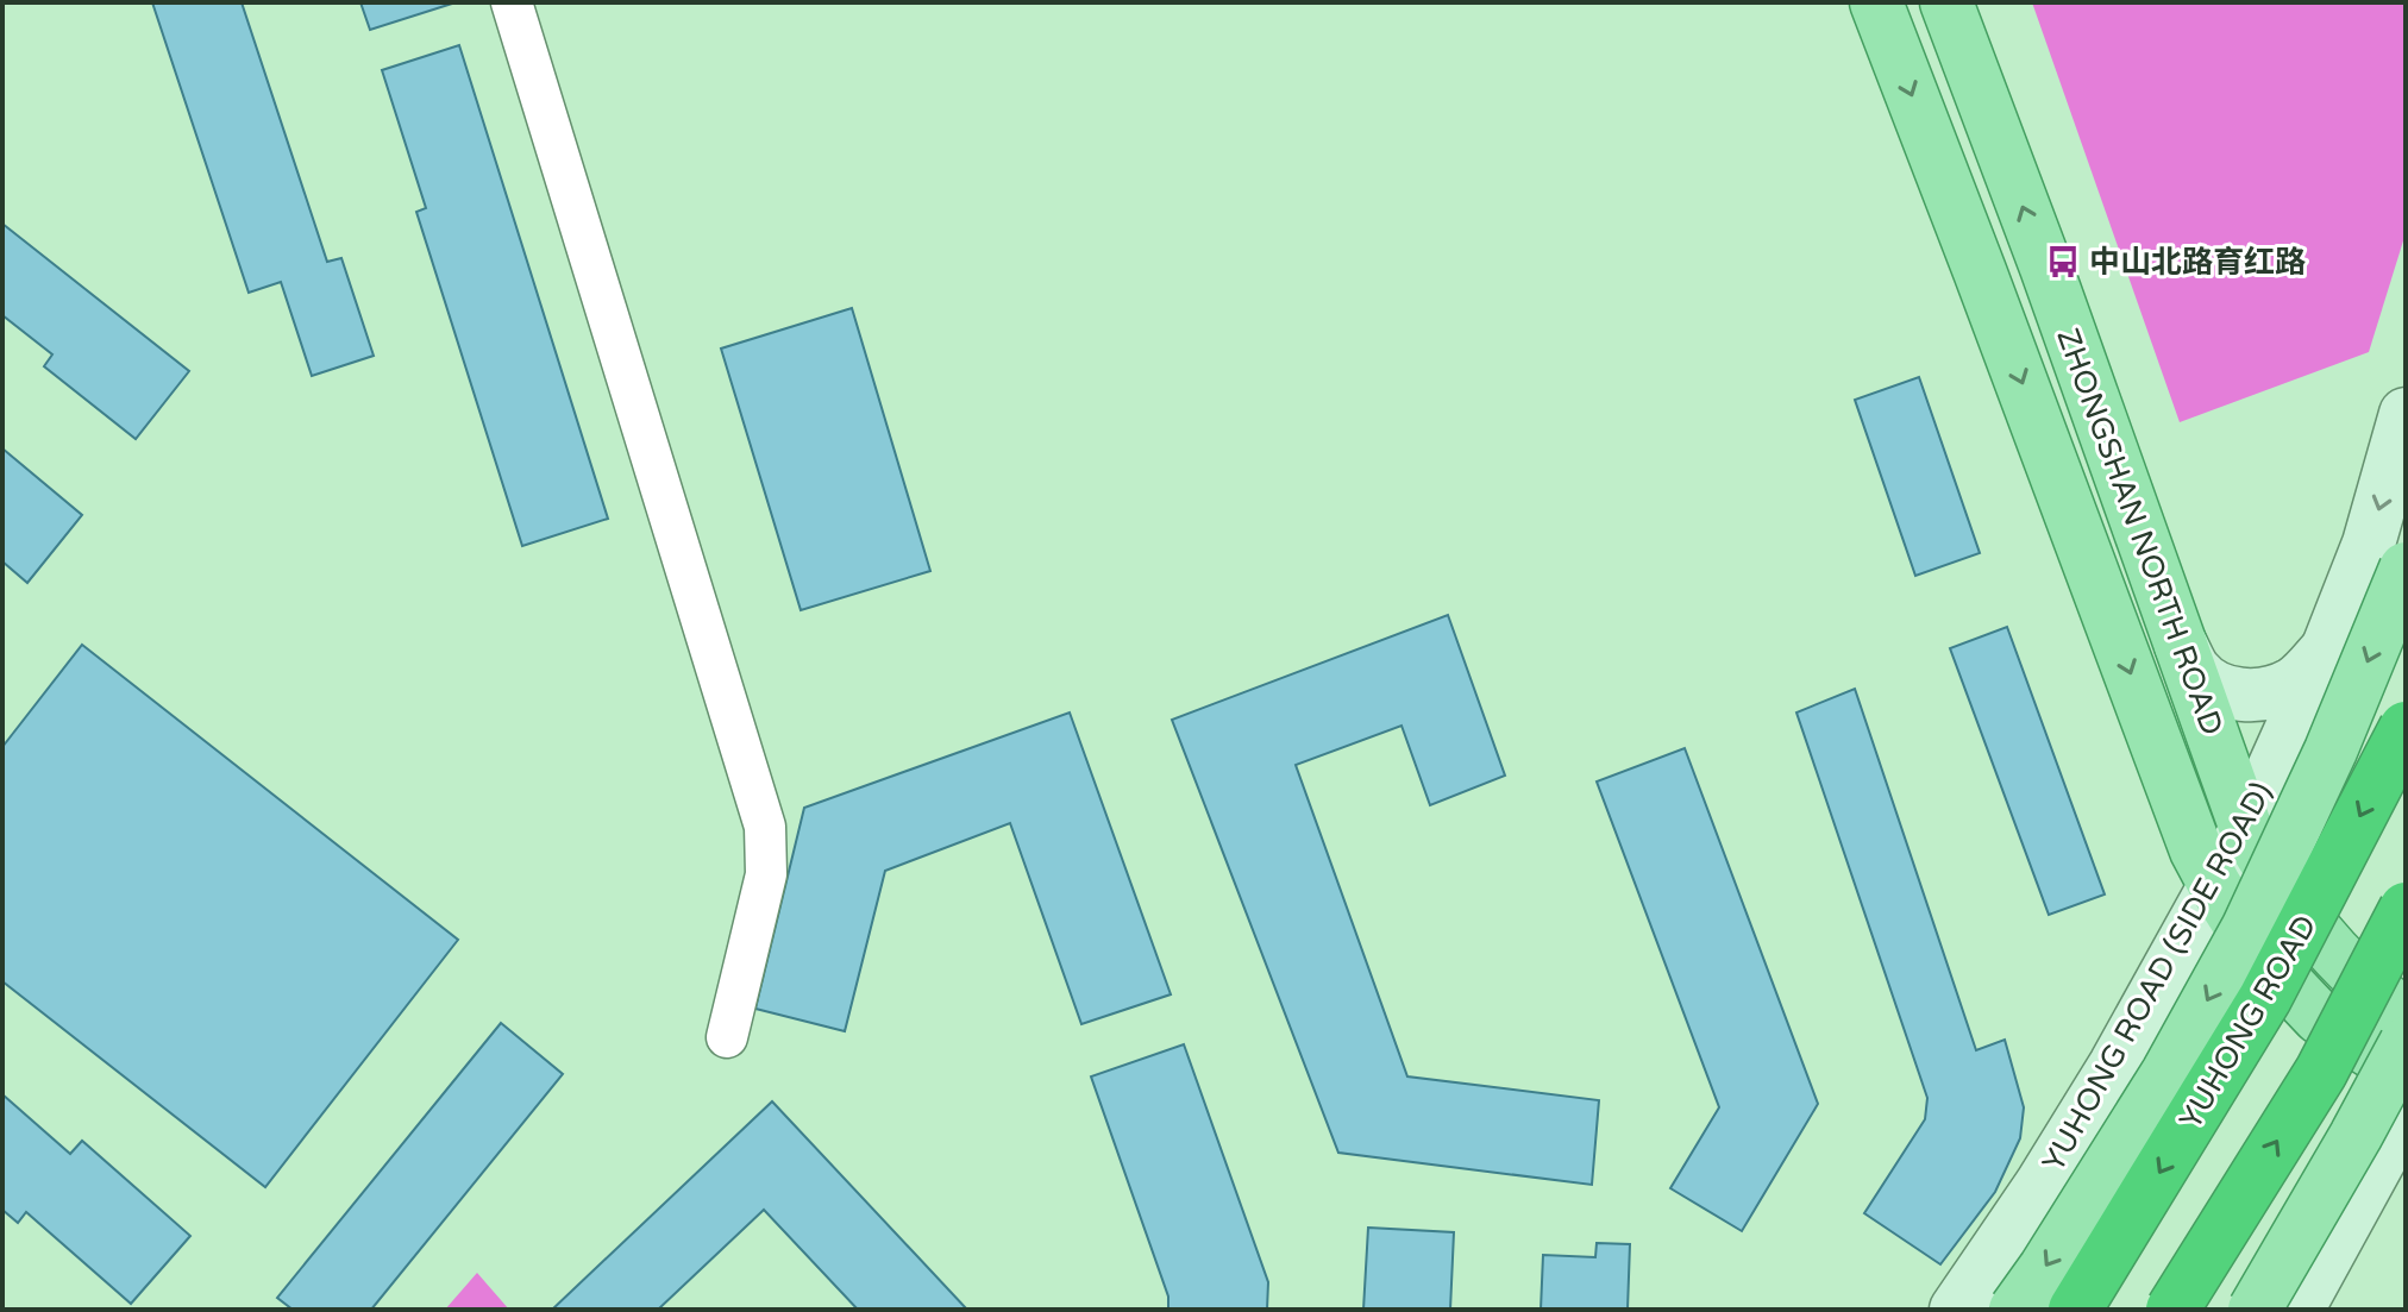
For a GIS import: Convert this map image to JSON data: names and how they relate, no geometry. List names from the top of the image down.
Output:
{
  "streets": {
    "highway": ["YUHONG ROAD"],
    "main road": ["ZHONGSHAN NORTH ROAD", "YUHONG ROAD (SIDE ROAD)"]
  },
  "crossings": [
    ["ZHONGSHAN NORTH ROAD", "YUHONG ROAD (SIDE ROAD)"]
  ],
  "places": {
    "bus stop": ["中山北路育红路"]
  }
}
